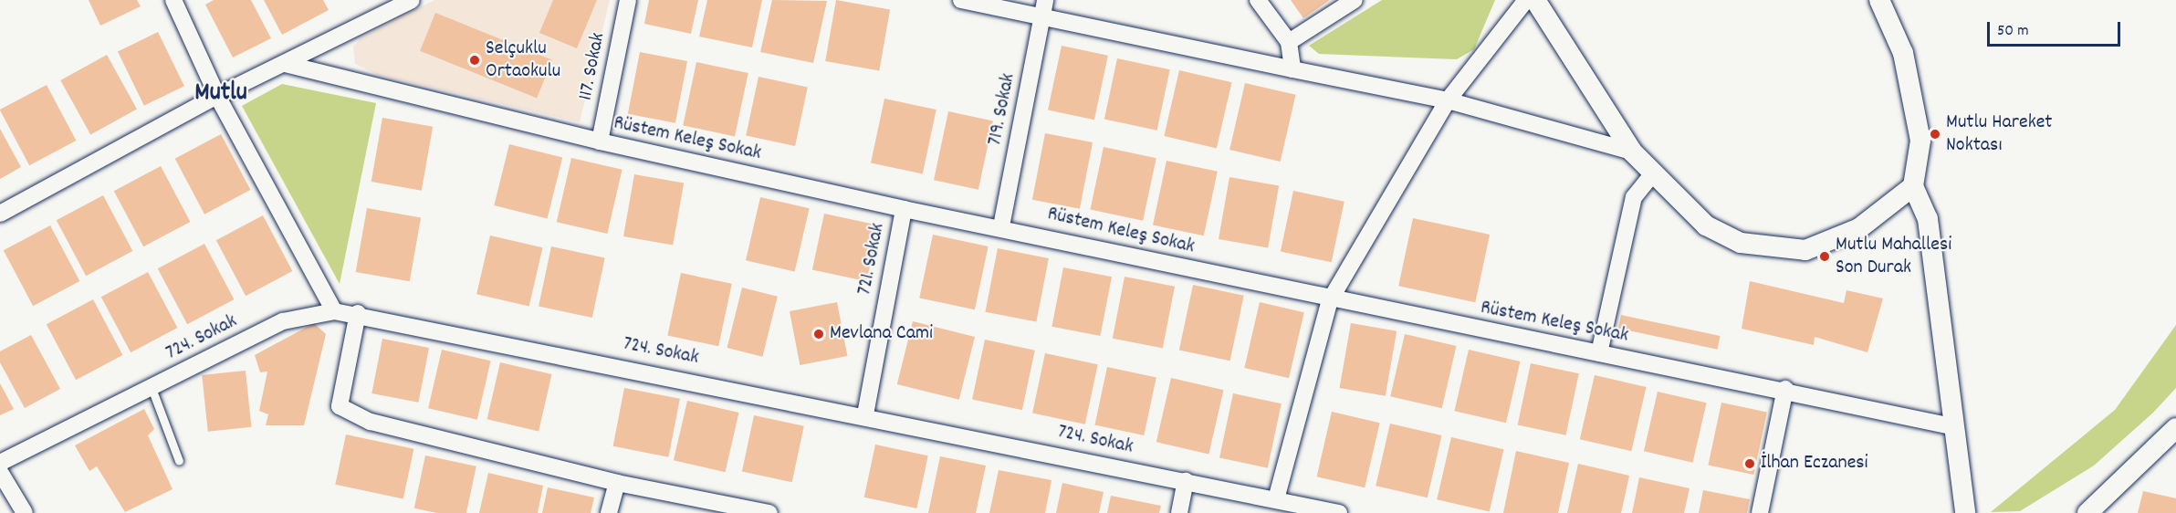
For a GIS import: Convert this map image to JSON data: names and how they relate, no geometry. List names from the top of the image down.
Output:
{
  "streets": {
    "street": [
      "117. Sokak",
      "719. Sokak",
      "Rüstem Keleş Sokak",
      "721. Sokak",
      "724. Sokak"
    ]
  },
  "crossings": [
    ["117. Sokak", "Rüstem Keleş Sokak"],
    ["719. Sokak", "Rüstem Keleş Sokak"],
    ["Rüstem Keleş Sokak", "721. Sokak"],
    ["721. Sokak", "724. Sokak"]
  ],
  "districts": ["Mutlu"],
  "places": [
    "Selçuklu Ortaokulu",
    "Mutlu Hareket Noktası",
    "Mutlu Mahallesi Son Durak",
    "Mevlana Cami",
    "İlhan Eczanesi"
  ],
  "scale_bar": "50 m"
}
